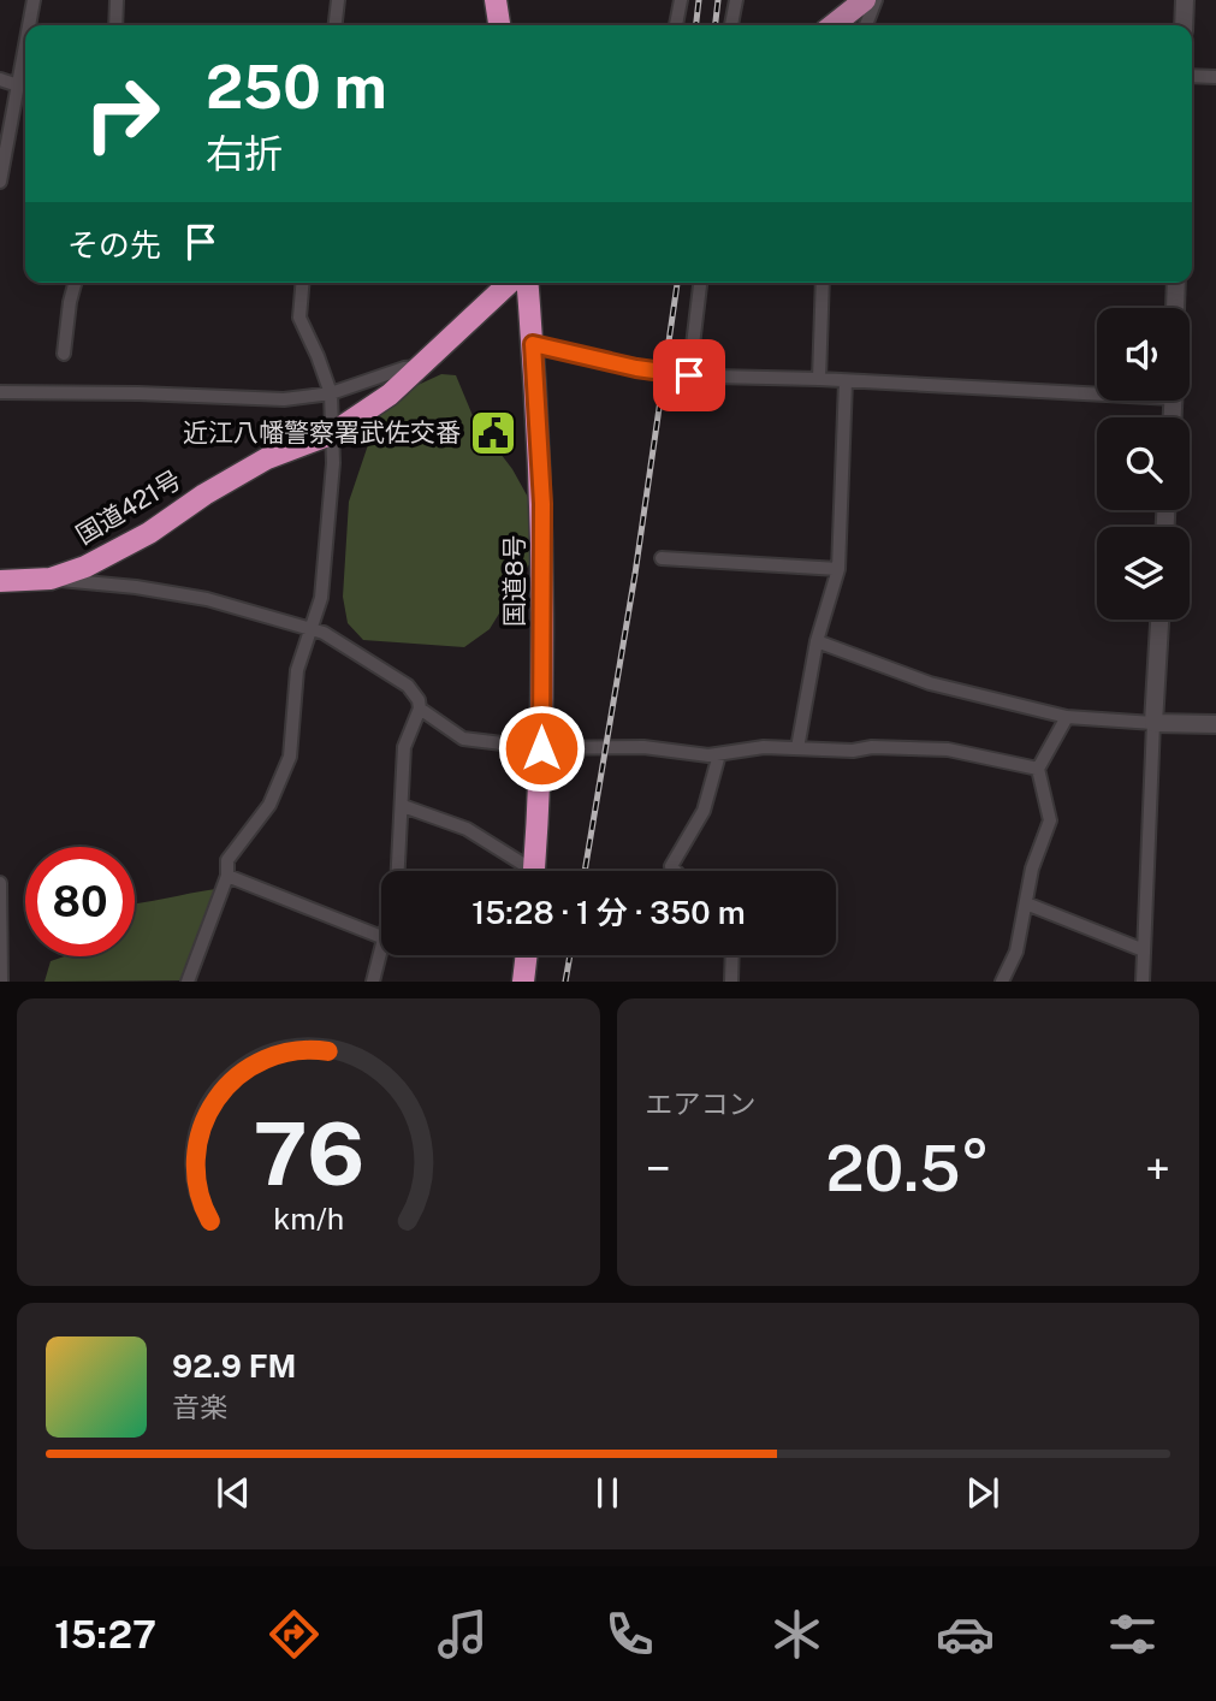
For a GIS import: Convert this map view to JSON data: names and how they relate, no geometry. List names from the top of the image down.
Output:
{
  "streets": {
    "highway": ["国道421号", "国道8号"]
  },
  "places": {
    "public building": ["近江八幡警察署武佐交番"]
  },
  "page": {
    "turn": ["250 m", "右折"],
    "then": "その先",
    "limit": "80",
    "trip": "15:28 · 1 分 · 350 m",
    "tile": "エアコン",
    "heat": ["−", "20.5°", "+"],
    "song": ["92.9 FM", "音楽"],
    "tabs": "15:27",
    "gauge": ["76", "km/h"]
  }
}
